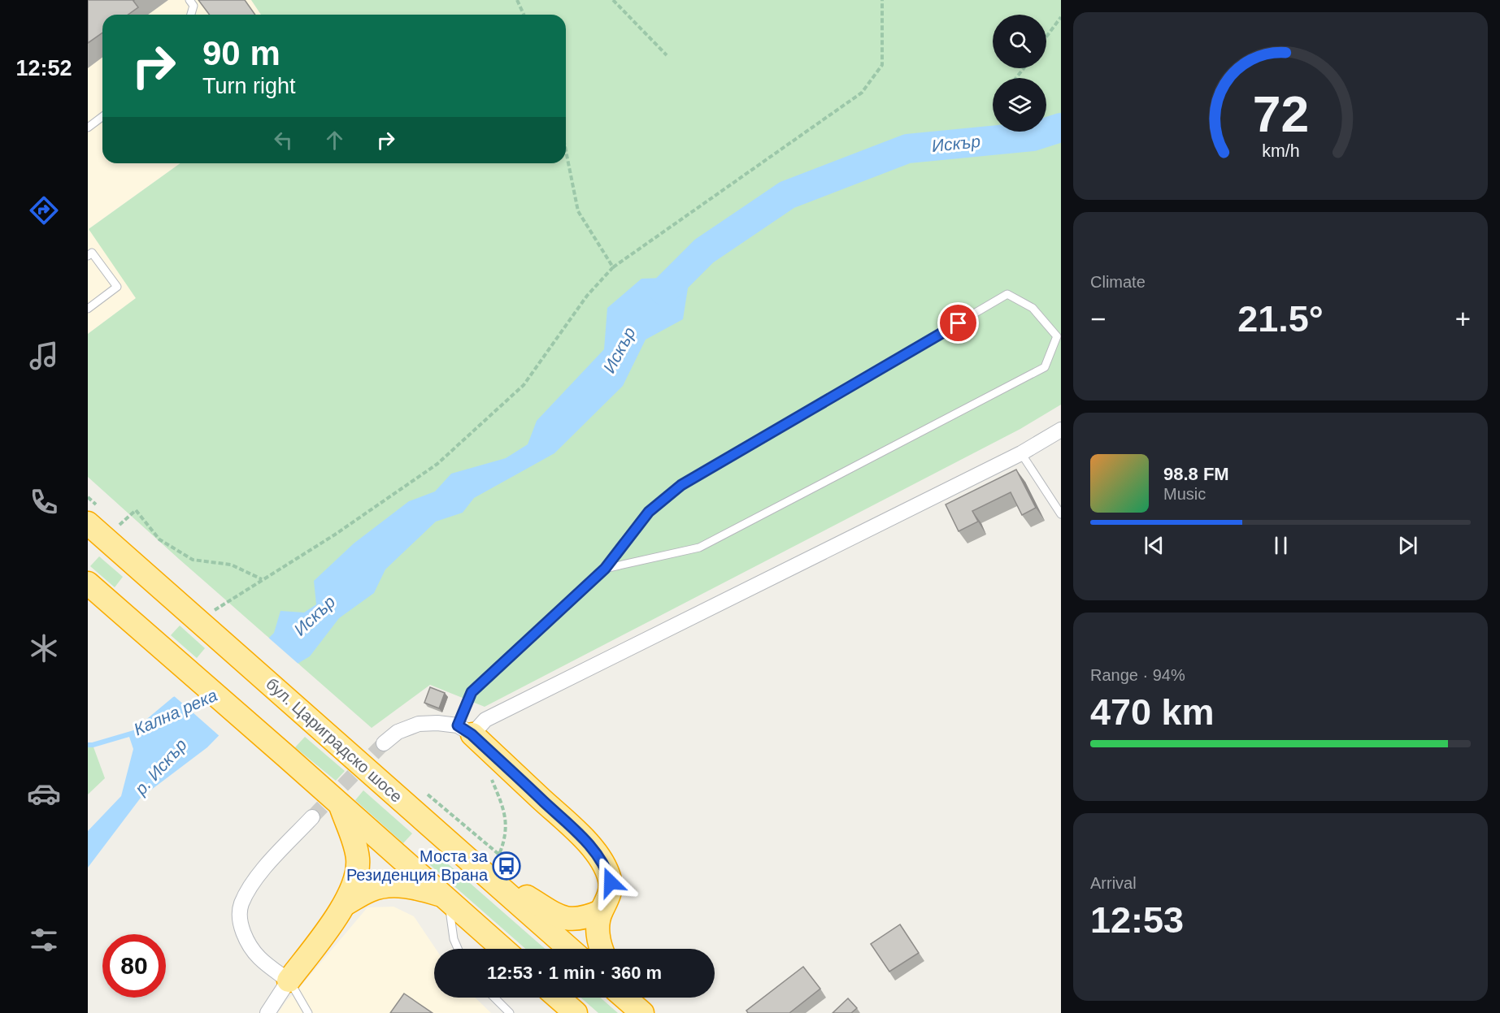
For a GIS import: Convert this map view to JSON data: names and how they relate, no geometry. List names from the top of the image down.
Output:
{
  "streets": {
    "highway": ["бул. Цариградско шосе"]
  },
  "water": ["Искър", "Кална река", "р. Искър"],
  "places": {
    "bus stop": ["Моста за Резиденция Врана"]
  },
  "page": {
    "tabs": "12:52",
    "turn": ["90 m", "Turn right"],
    "tile": [
      "Climate",
      ["Range · 94%", "470 km"],
      ["Arrival", "12:53"]
    ],
    "heat": ["−", "21.5°", "+"],
    "song": ["98.8 FM", "Music"],
    "limit": "80",
    "trip": "12:53 · 1 min · 360 m",
    "gauge": ["72", "km/h"]
  }
}
